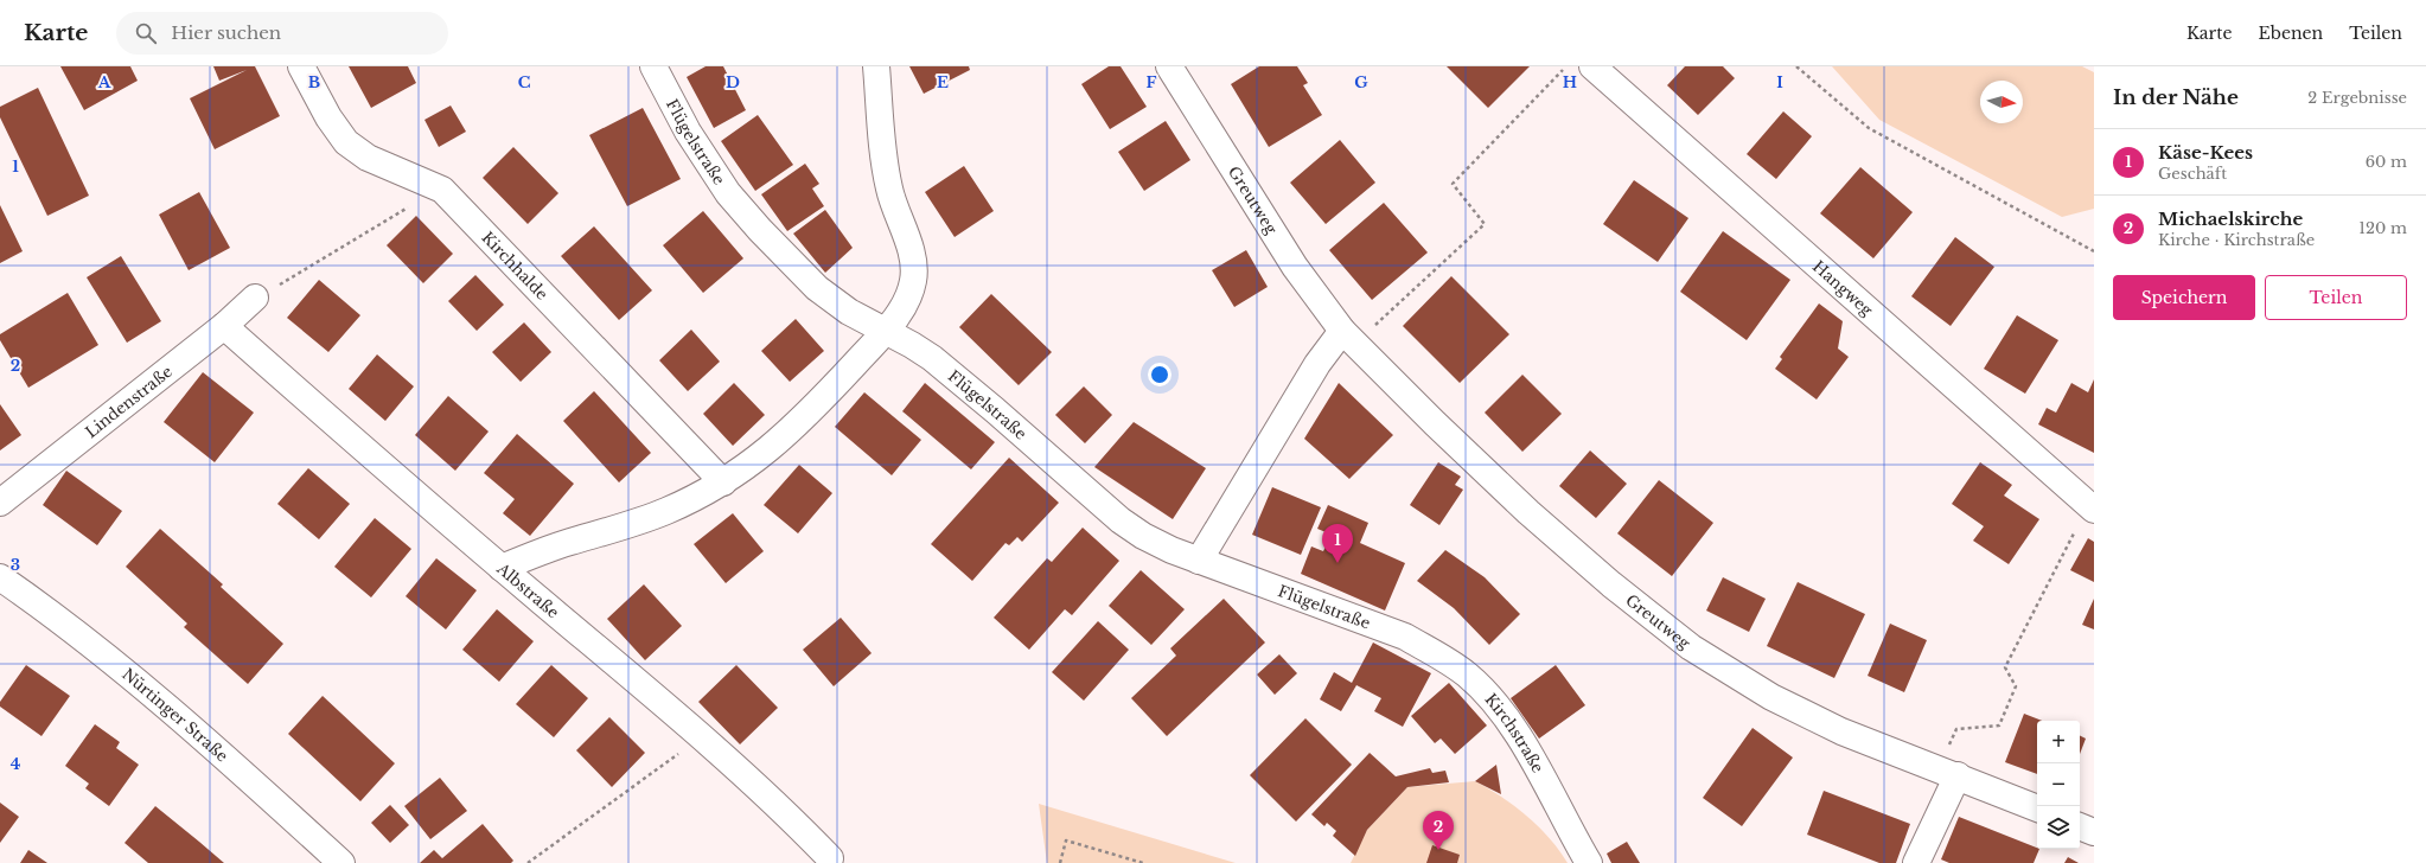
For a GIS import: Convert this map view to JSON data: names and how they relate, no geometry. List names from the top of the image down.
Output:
{
  "streets": {
    "street": [
      "Flügelstraße",
      "Greutweg",
      "Kirchhalde",
      "Hangweg",
      "Lindenstraße",
      "Albstraße",
      "Nürtinger Straße",
      "Kirchstraße"
    ]
  },
  "crossings": [
    ["Flügelstraße", "Kirchstraße"],
    ["Lindenstraße", "Albstraße"]
  ],
  "north": "right",
  "page": {
    "header": "Karte",
    "search": "Hier suchen",
    "nav": ["Karte", "Ebenen", "Teilen"],
    "heading": ["In der Nähe", "2 Ergebnisse"],
    "list": [
      {
        "mark": "1",
        "name": "Käse-Kees",
        "note": "Geschäft",
        "value": "60 m"
      },
      {
        "mark": "2",
        "name": "Michaelskirche",
        "note": "Kirche · Kirchstraße",
        "value": "120 m"
      }
    ],
    "buttons": ["Speichern", "Teilen"],
    "pins": ["1", "2"],
    "map_buttons": ["+", "−"]
  },
  "grid": {
    "columns": [
      "A",
      "B",
      "C",
      "D",
      "E",
      "F",
      "G",
      "H",
      "I"
    ],
    "rows": [
      "1",
      "2",
      "3",
      "4"
    ]
  }
}
